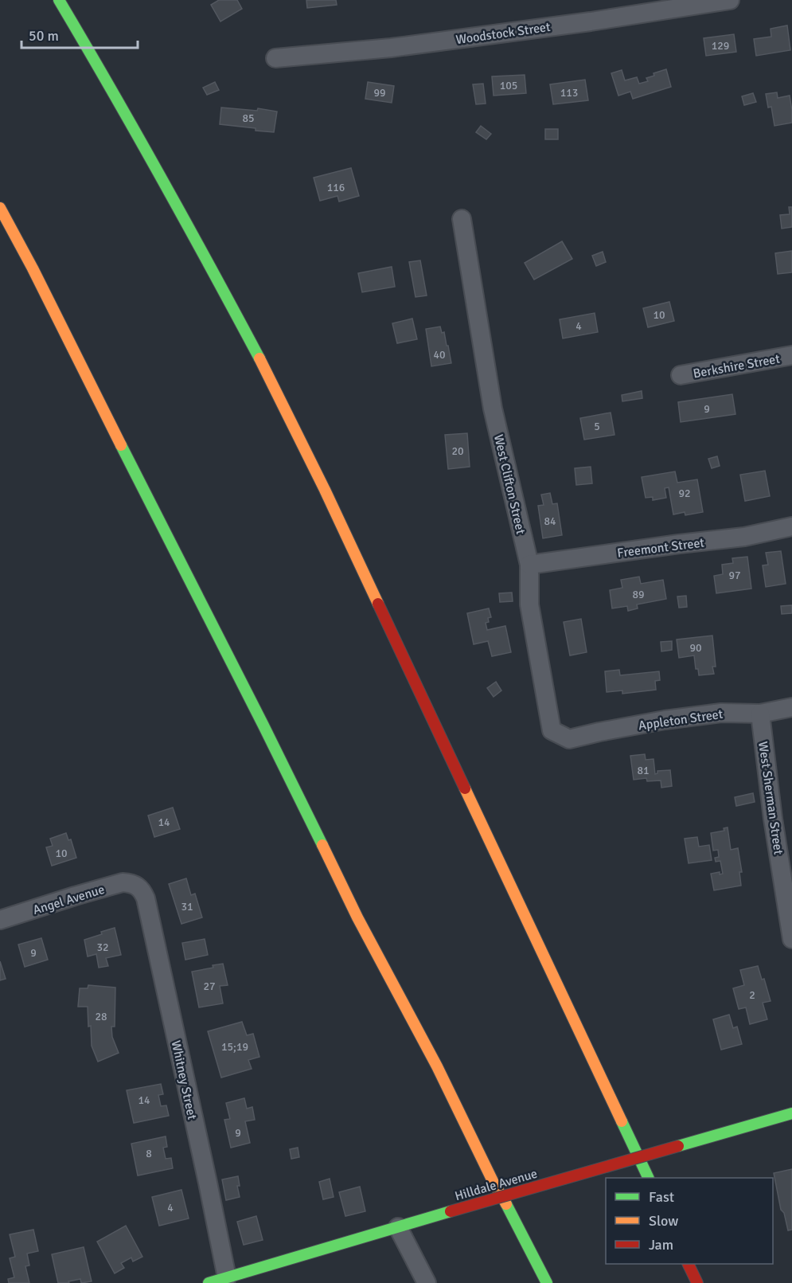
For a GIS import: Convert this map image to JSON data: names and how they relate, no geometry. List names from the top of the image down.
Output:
{
  "streets": {
    "main road": ["Hilldale Avenue"],
    "street": [
      "Woodstock Street",
      "Berkshire Street",
      "West Clifton Street",
      "Freemont Street",
      "Appleton Street",
      "West Sherman Street",
      "Angel Avenue",
      "Whitney Street"
    ]
  },
  "crossings": [
    ["West Clifton Street", "Freemont Street"],
    ["West Clifton Street", "Appleton Street"],
    ["Appleton Street", "West Sherman Street"],
    ["Angel Avenue", "Whitney Street"],
    ["Whitney Street", "Hilldale Avenue"]
  ],
  "house_numbers": [
    "129",
    "105",
    "99",
    "113",
    "85",
    "116",
    "10",
    "4",
    "40",
    "9",
    "5",
    "20",
    "92",
    "84",
    "97",
    "89",
    "90",
    "81",
    "14",
    "10",
    "31",
    "32",
    "9",
    "27",
    "2",
    "28",
    "15;19",
    "14",
    "9",
    "8",
    "4"
  ],
  "legend": ["Fast", "Slow", "Jam"],
  "scale_bar": "50 m"
}
